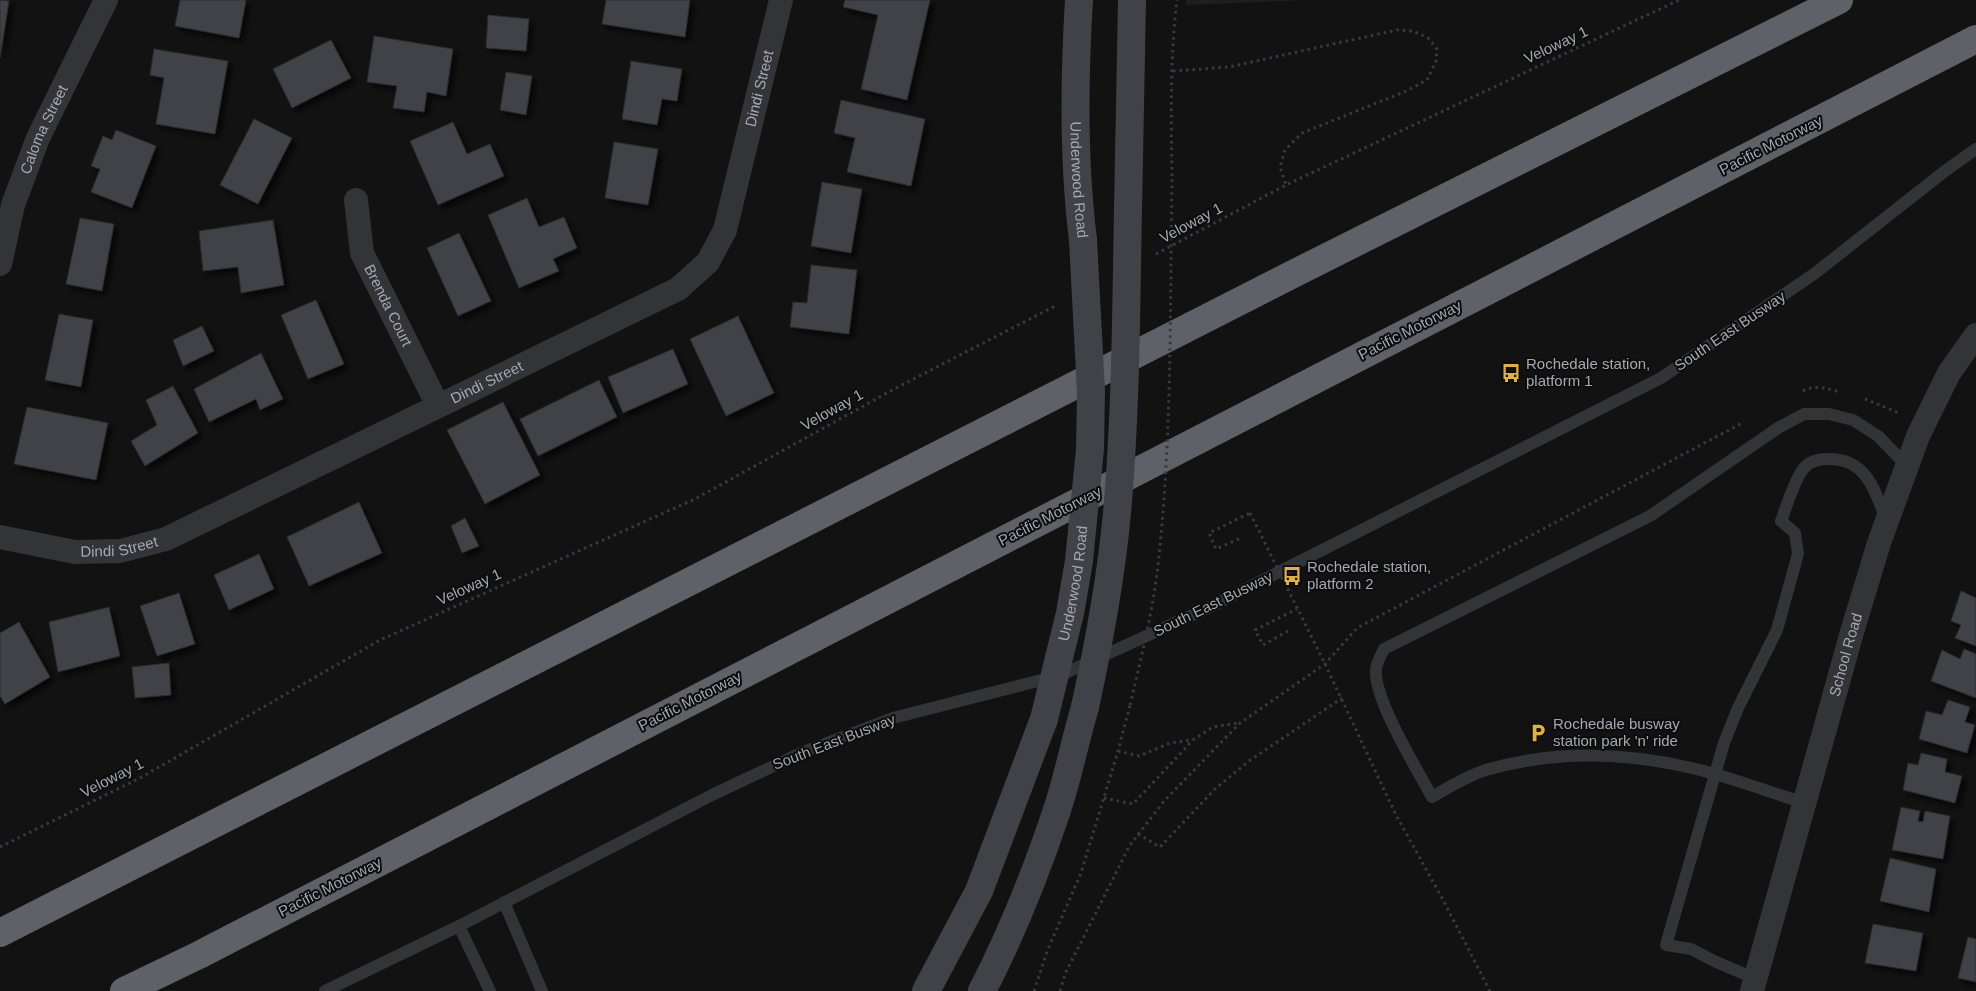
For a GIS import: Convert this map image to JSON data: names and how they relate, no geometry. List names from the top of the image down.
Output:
{
  "streets": {
    "highway": ["Pacific Motorway"],
    "main road": ["Underwood Road"],
    "street": [
      "Dindi Street",
      "Caloma Street",
      "Brenda Court",
      "School Road"
    ],
    "lane": ["South East Busway"],
    "path": ["Veloway 1"]
  },
  "crossings": [
    ["Dindi Street", "Brenda Court"]
  ],
  "places": {
    "bus stop": ["Rochedale station, platform 1", "Rochedale station, platform 2"],
    "parking": ["Rochedale busway station park 'n' ride"]
  }
}
